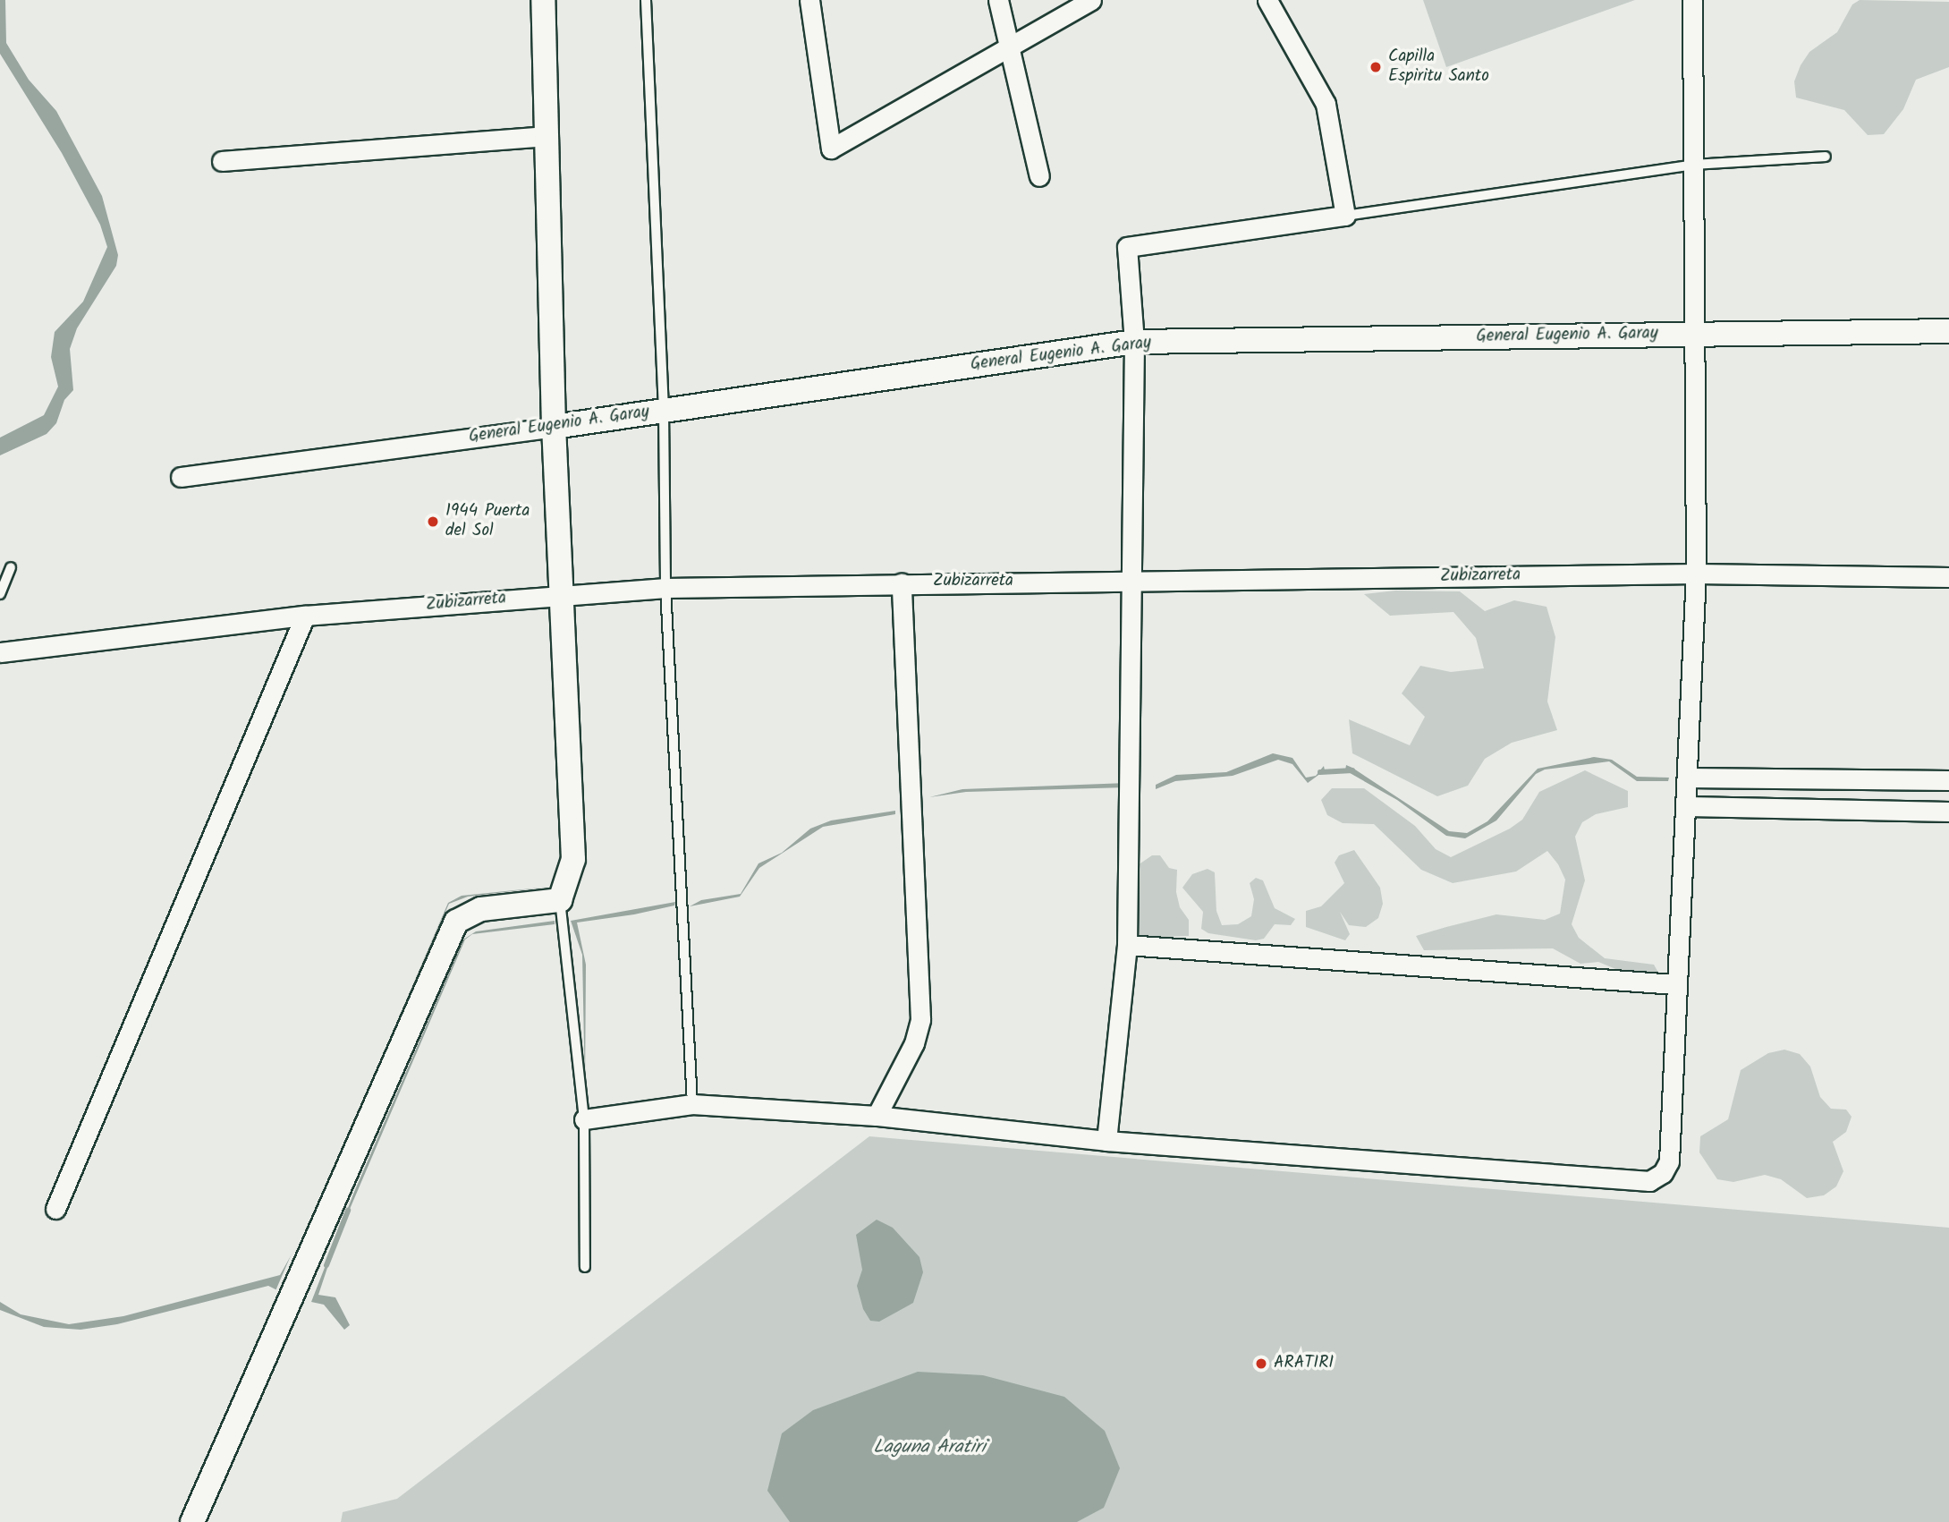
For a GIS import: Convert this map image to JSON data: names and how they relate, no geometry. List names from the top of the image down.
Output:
{
  "streets": {
    "street": ["General Eugenio A. Garay", "Zubizarreta"]
  },
  "water": ["Laguna Aratiri"],
  "places": ["Capilla Espiritu Santo", "1944 Puerta del Sol", "ARATIRI"]
}
